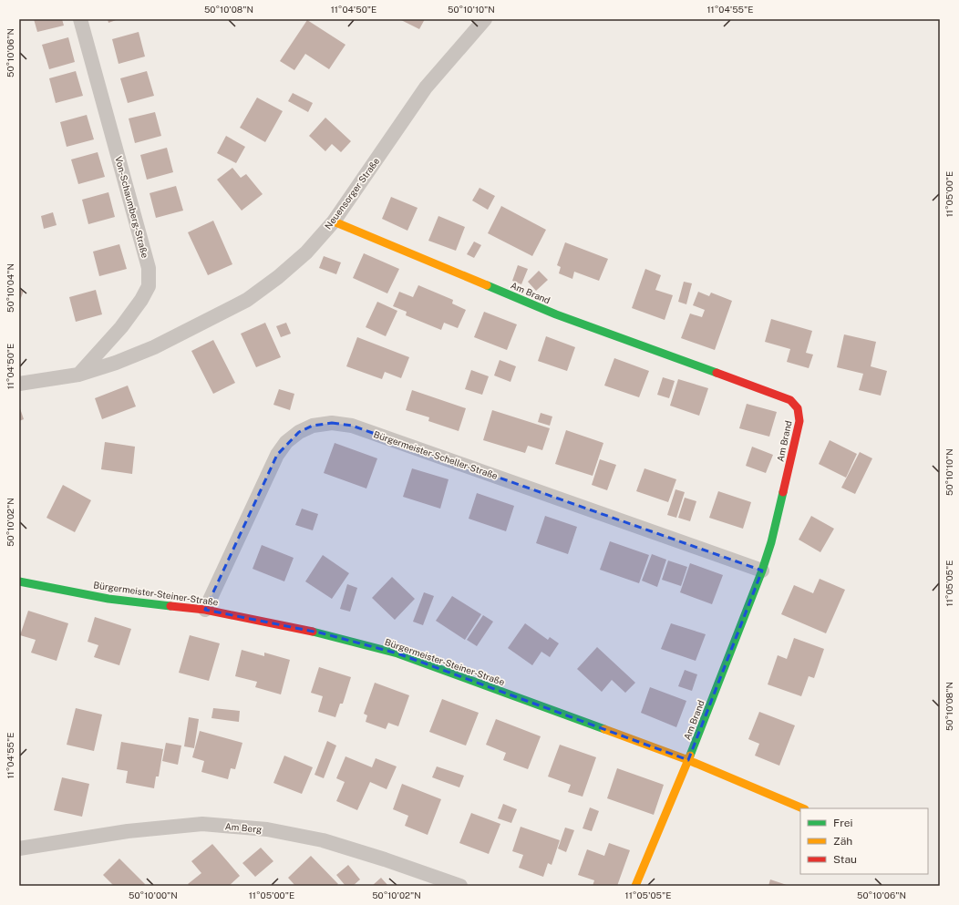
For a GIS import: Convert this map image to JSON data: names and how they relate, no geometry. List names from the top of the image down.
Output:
{
  "streets": {
    "street": [
      "Neuensorger Straße",
      "Von-Schaumberg-Straße",
      "Am Brand",
      "Bürgermeister-Scheller-Straße",
      "Bürgermeister-Steiner-Straße",
      "Am Berg"
    ]
  },
  "crossings": [
    ["Neuensorger Straße", "Von-Schaumberg-Straße"],
    ["Neuensorger Straße", "Am Brand"],
    ["Am Brand", "Bürgermeister-Scheller-Straße"],
    ["Am Brand", "Bürgermeister-Steiner-Straße"],
    ["Bürgermeister-Scheller-Straße", "Bürgermeister-Steiner-Straße"]
  ],
  "legend": ["Frei", "Zäh", "Stau"],
  "coordinates": [
    "50°10'08\"N",
    "11°04'50\"E",
    "50°10'10\"N",
    "11°04'55\"E",
    "50°10'06\"N",
    "11°05'00\"E",
    "50°10'04\"N",
    "50°10'02\"N",
    "11°05'05\"E",
    "50°10'00\"N"
  ]
}
